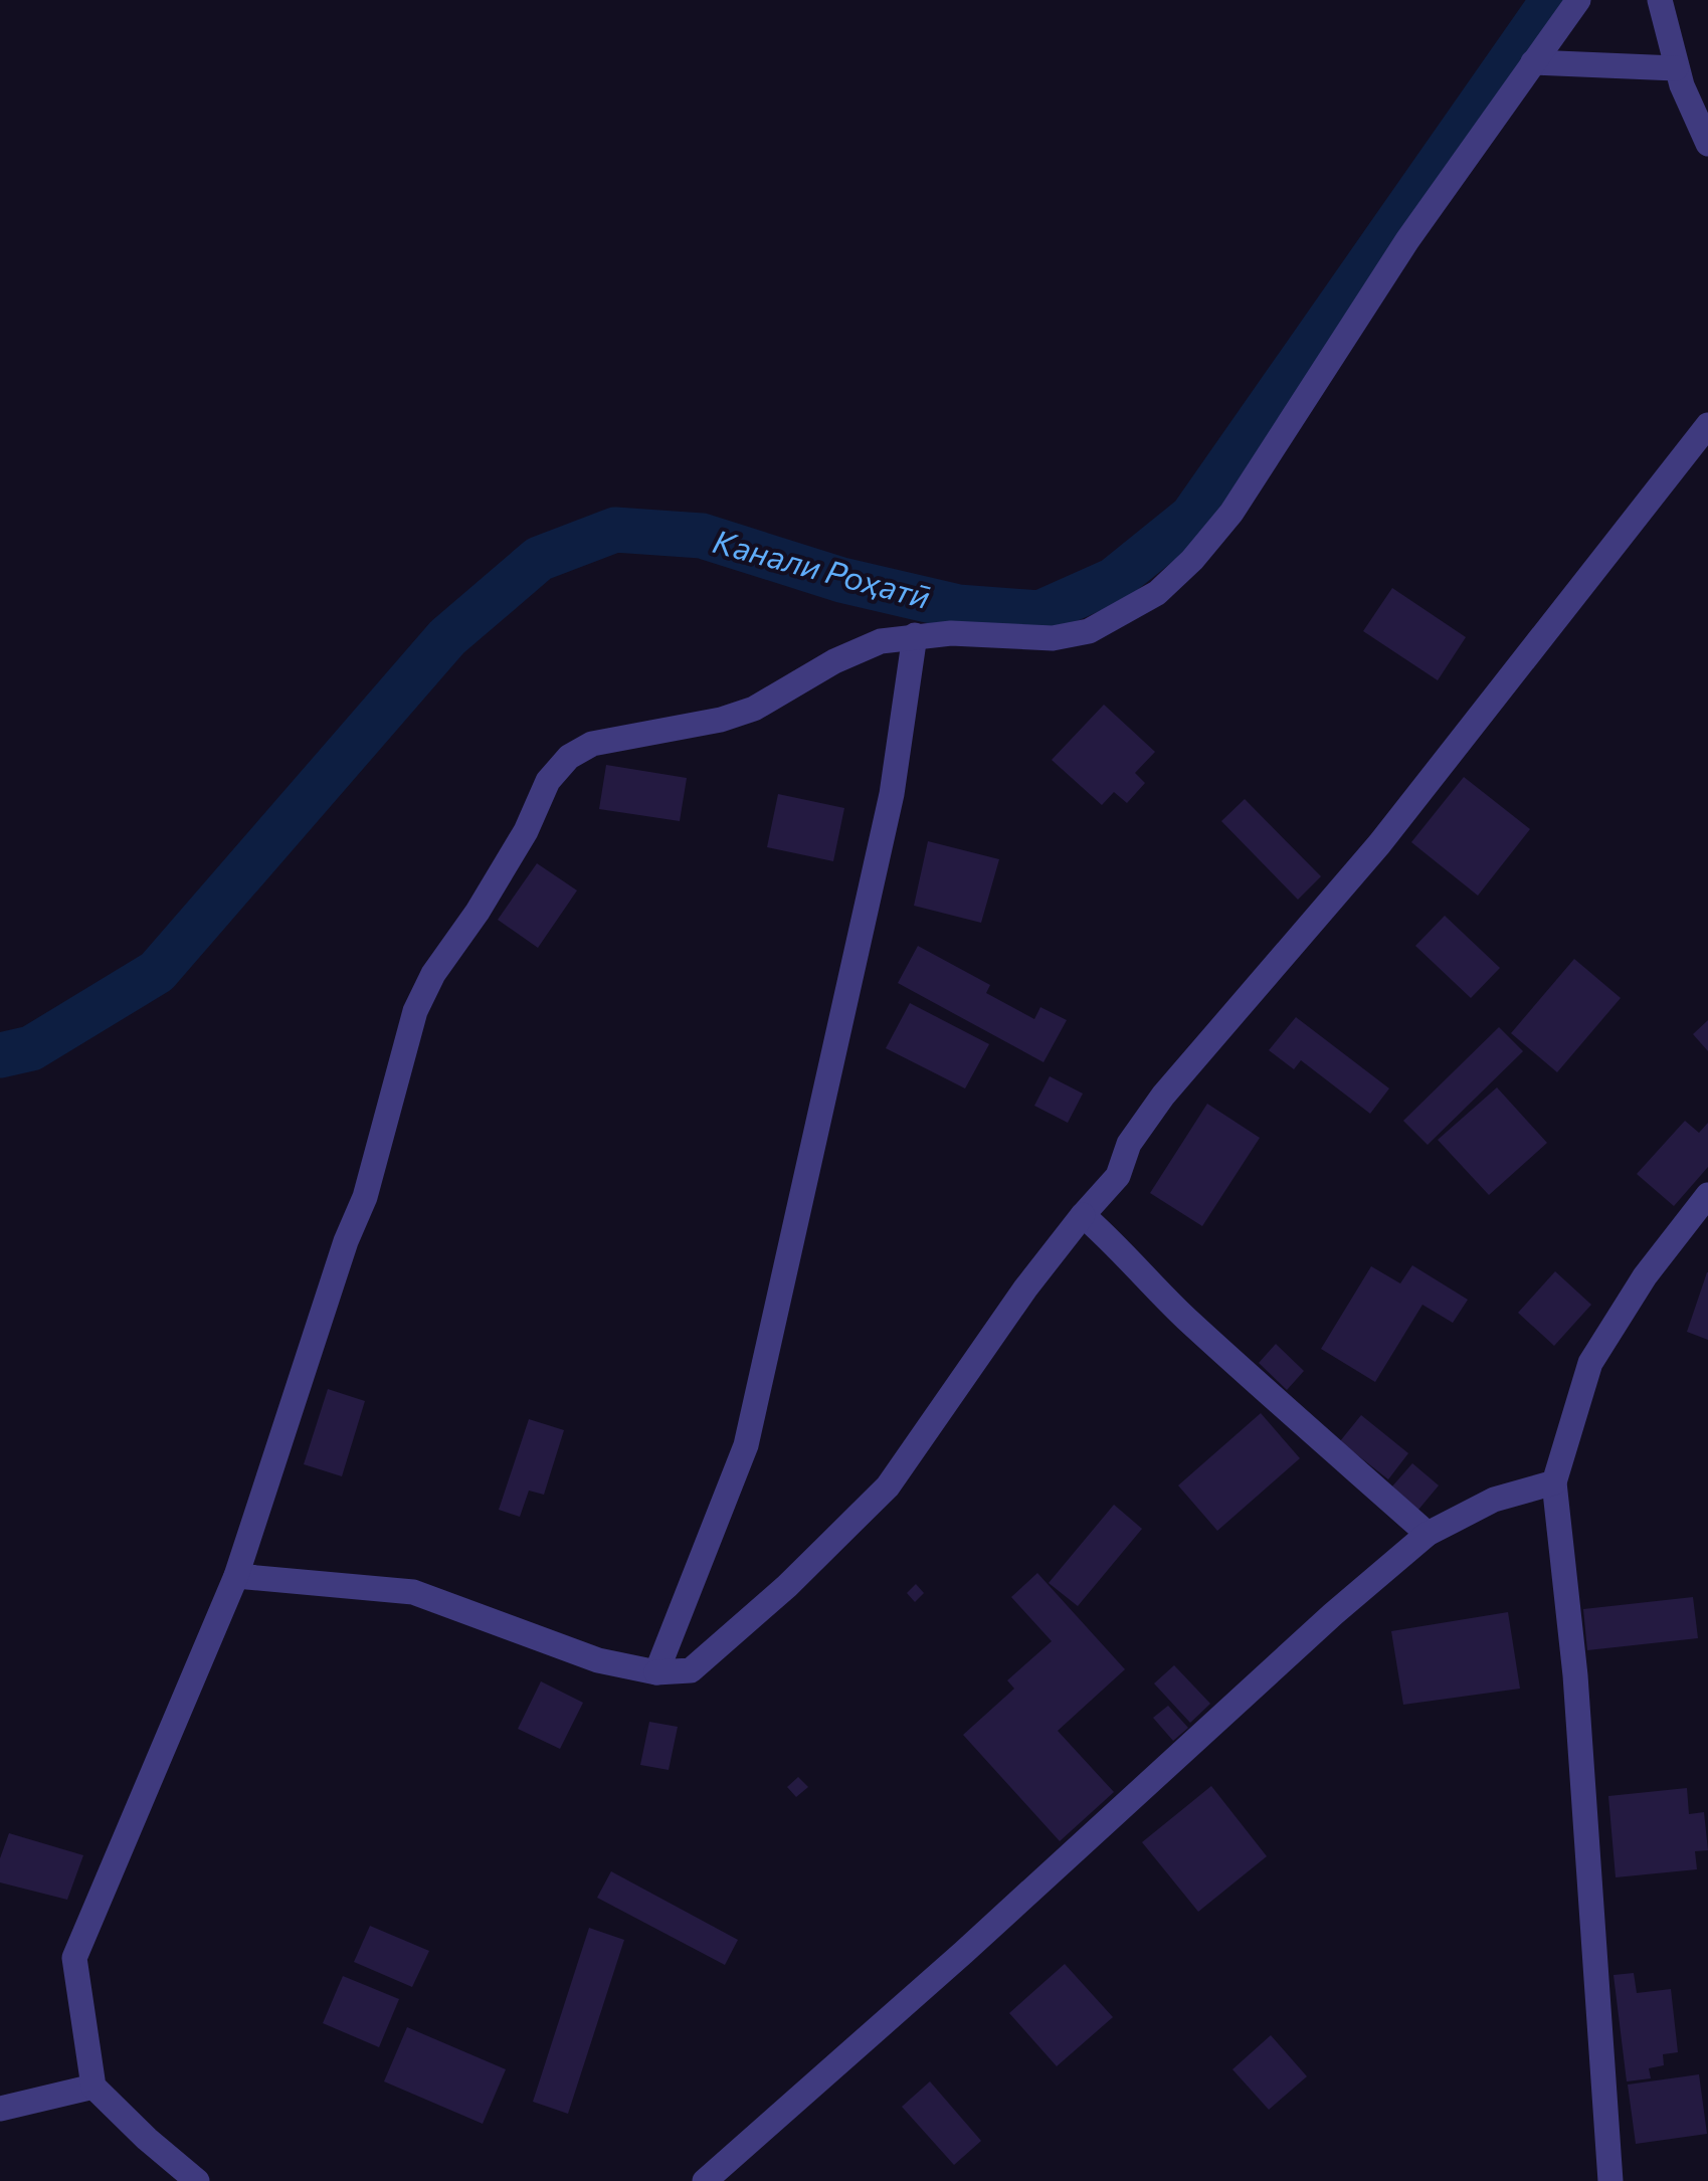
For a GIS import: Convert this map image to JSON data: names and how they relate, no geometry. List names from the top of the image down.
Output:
{
  "water": ["Канали Роҳатӣ"]
}
